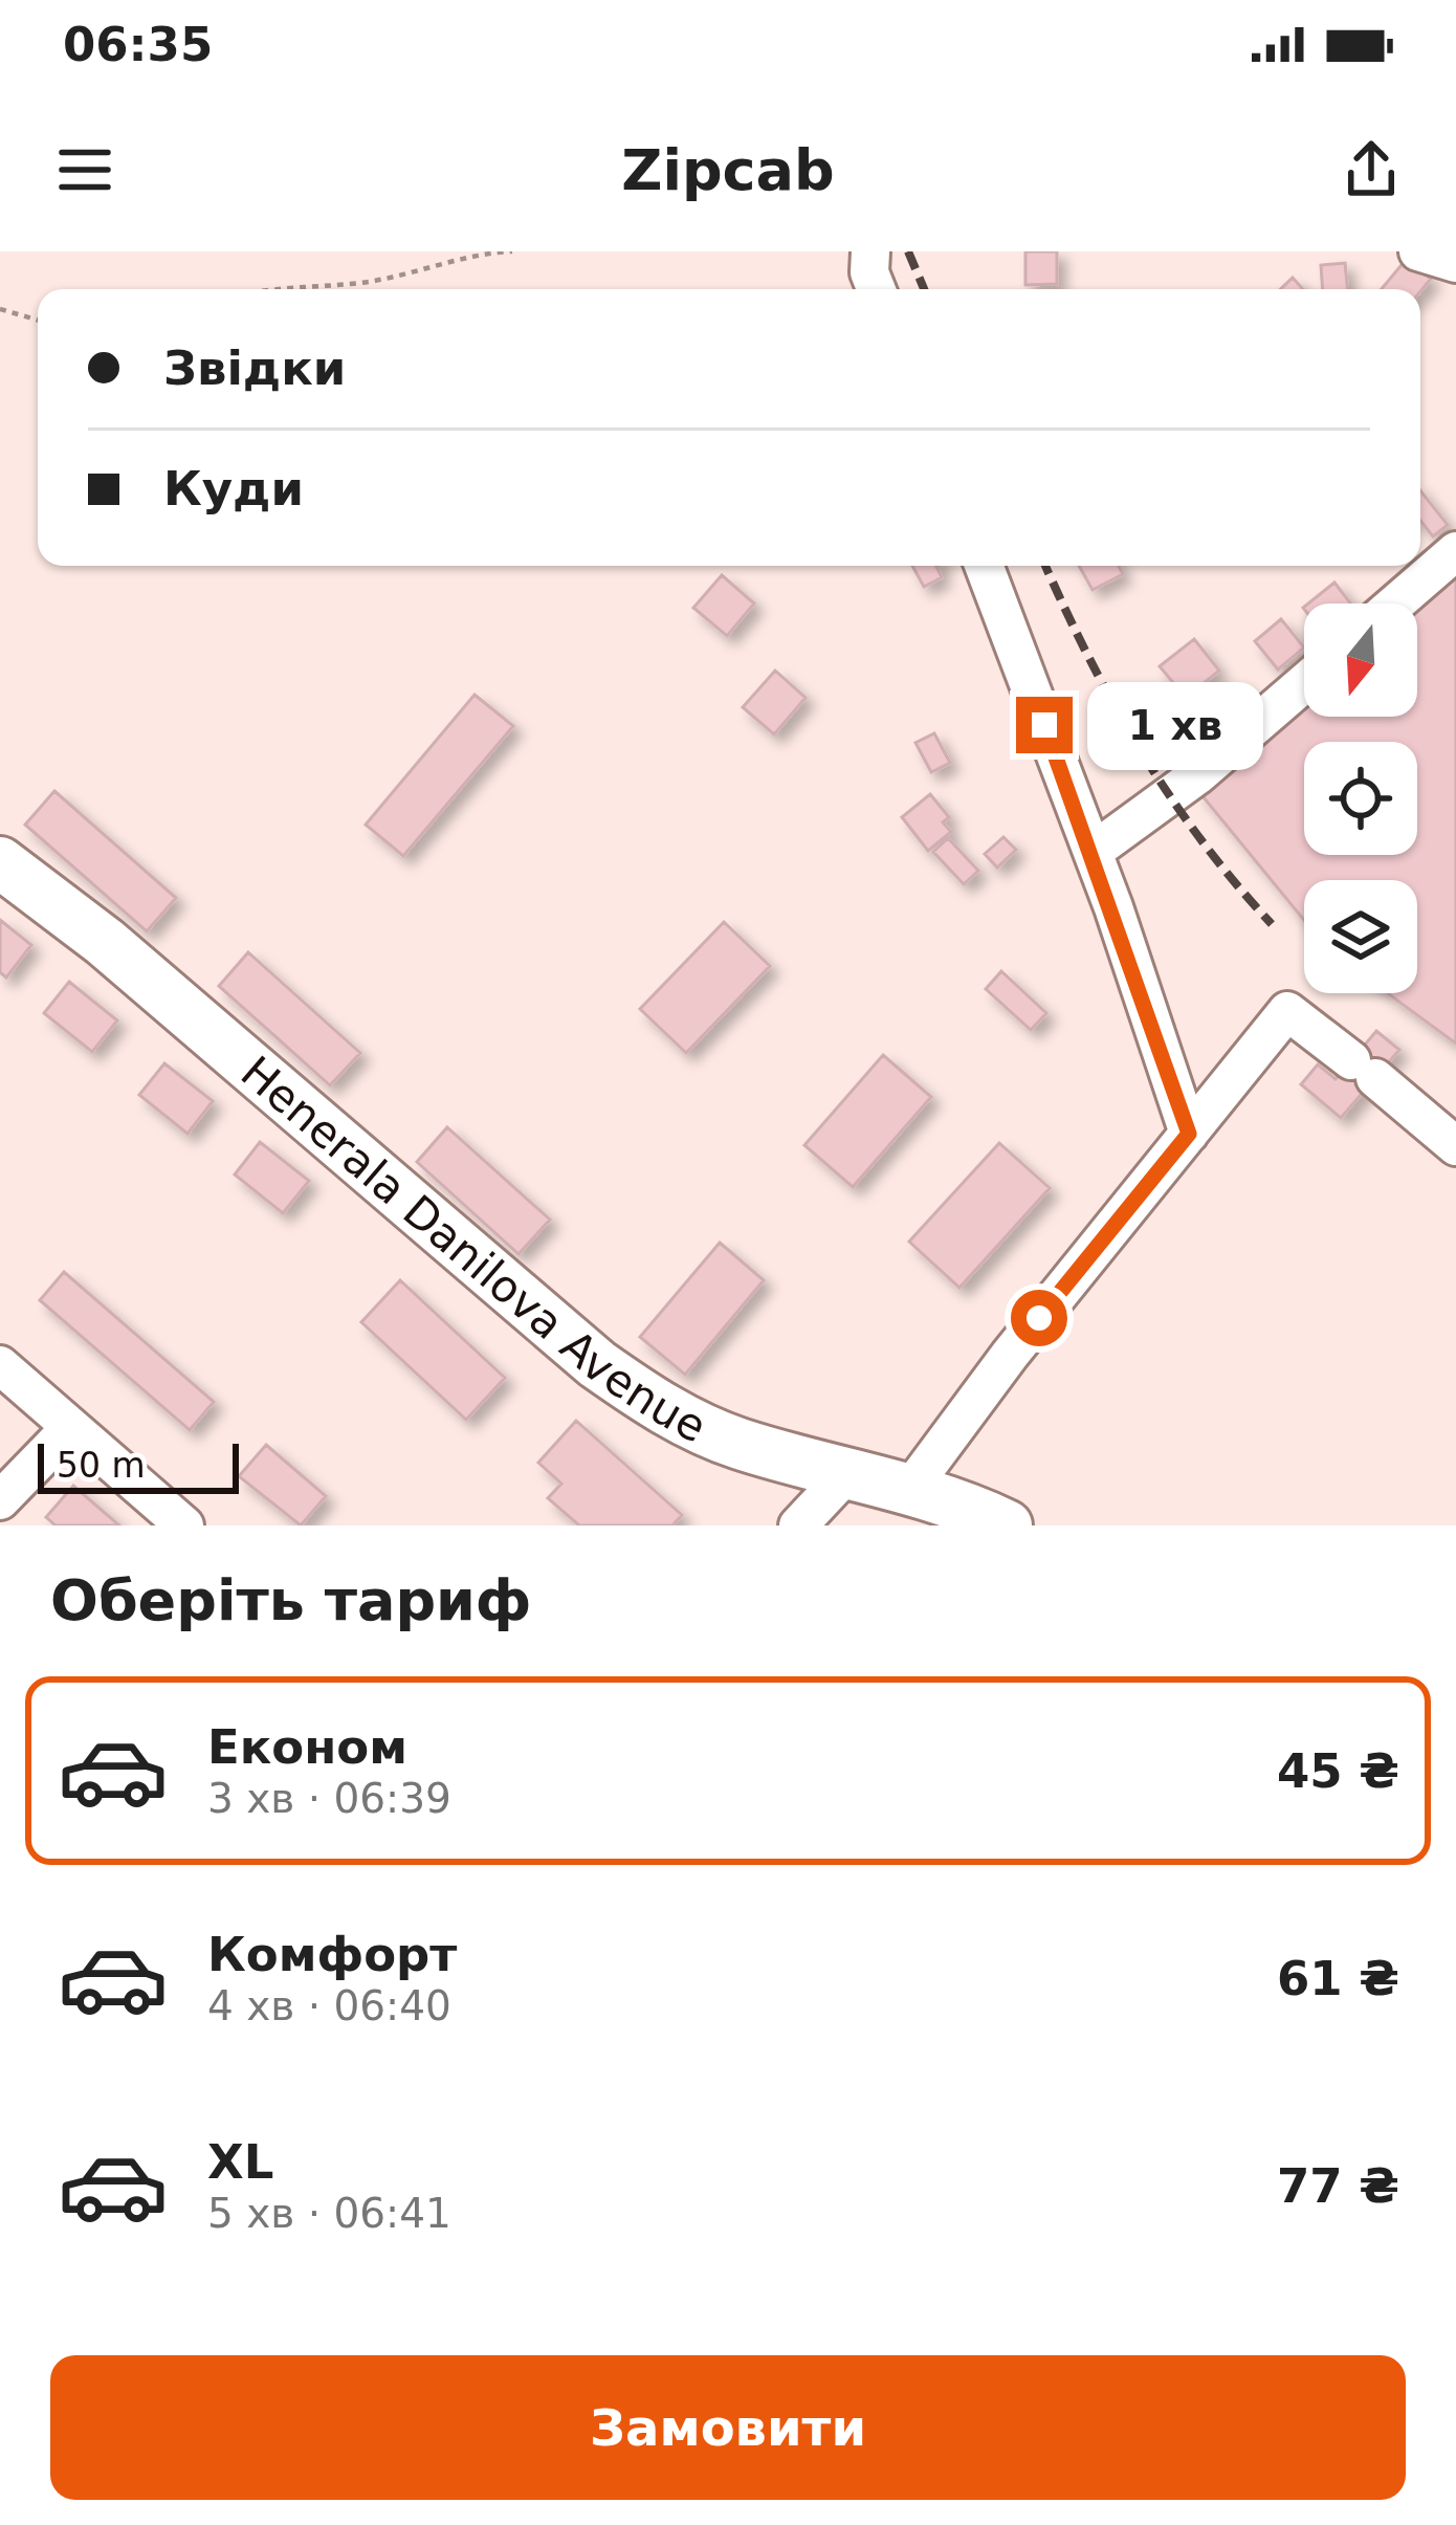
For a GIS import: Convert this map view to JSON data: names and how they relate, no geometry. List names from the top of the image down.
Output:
{
  "streets": {
    "main road": ["Henerala Danilova Avenue"]
  },
  "scale_bar": "50 m",
  "north": "bottom",
  "page": {
    "status": "06:35",
    "header": "Zipcab",
    "banner": ["Звідки", "Куди"],
    "bubble": "1 хв",
    "scale": "50 m",
    "heading": "Оберіть тариф",
    "list": [
      {
        "name": "Економ",
        "note": "3 хв · 06:39",
        "value": "45 ₴"
      },
      {
        "name": "Комфорт",
        "note": "4 хв · 06:40",
        "value": "61 ₴"
      },
      {
        "name": "XL",
        "note": "5 хв · 06:41",
        "value": "77 ₴"
      }
    ],
    "buttons": "Замовити"
  }
}
